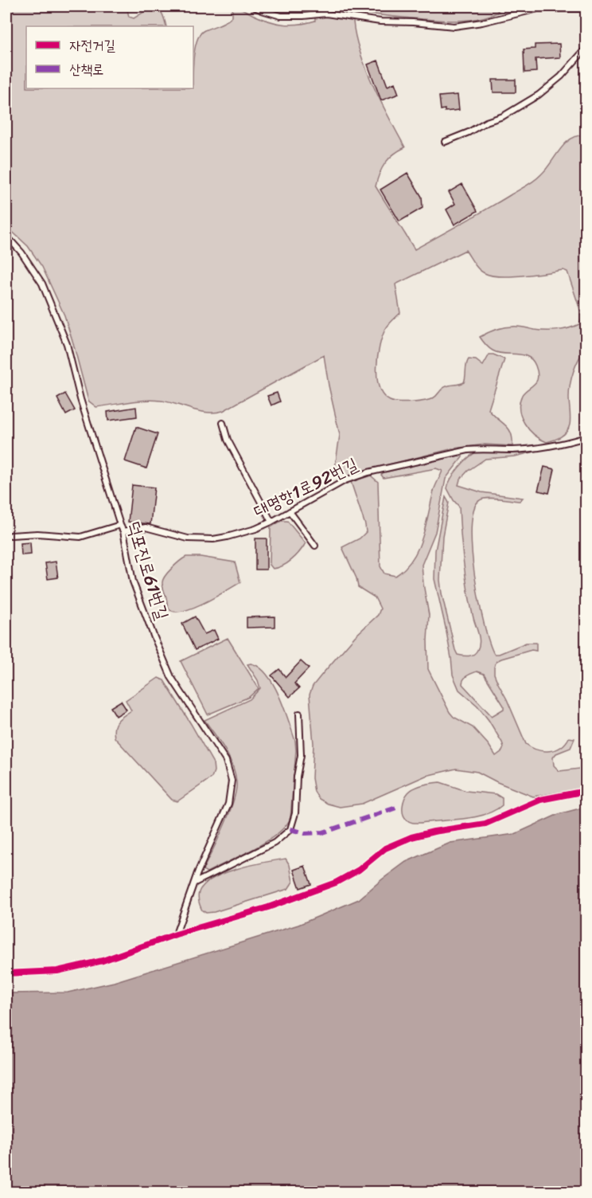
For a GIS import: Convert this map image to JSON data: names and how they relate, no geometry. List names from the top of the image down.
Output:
{
  "streets": {
    "lane": ["대명항1로92번길", "덕포진로61번길"]
  },
  "crossings": [
    ["대명항1로92번길", "덕포진로61번길"]
  ],
  "legend": ["자전거길", "산책로"]
}
